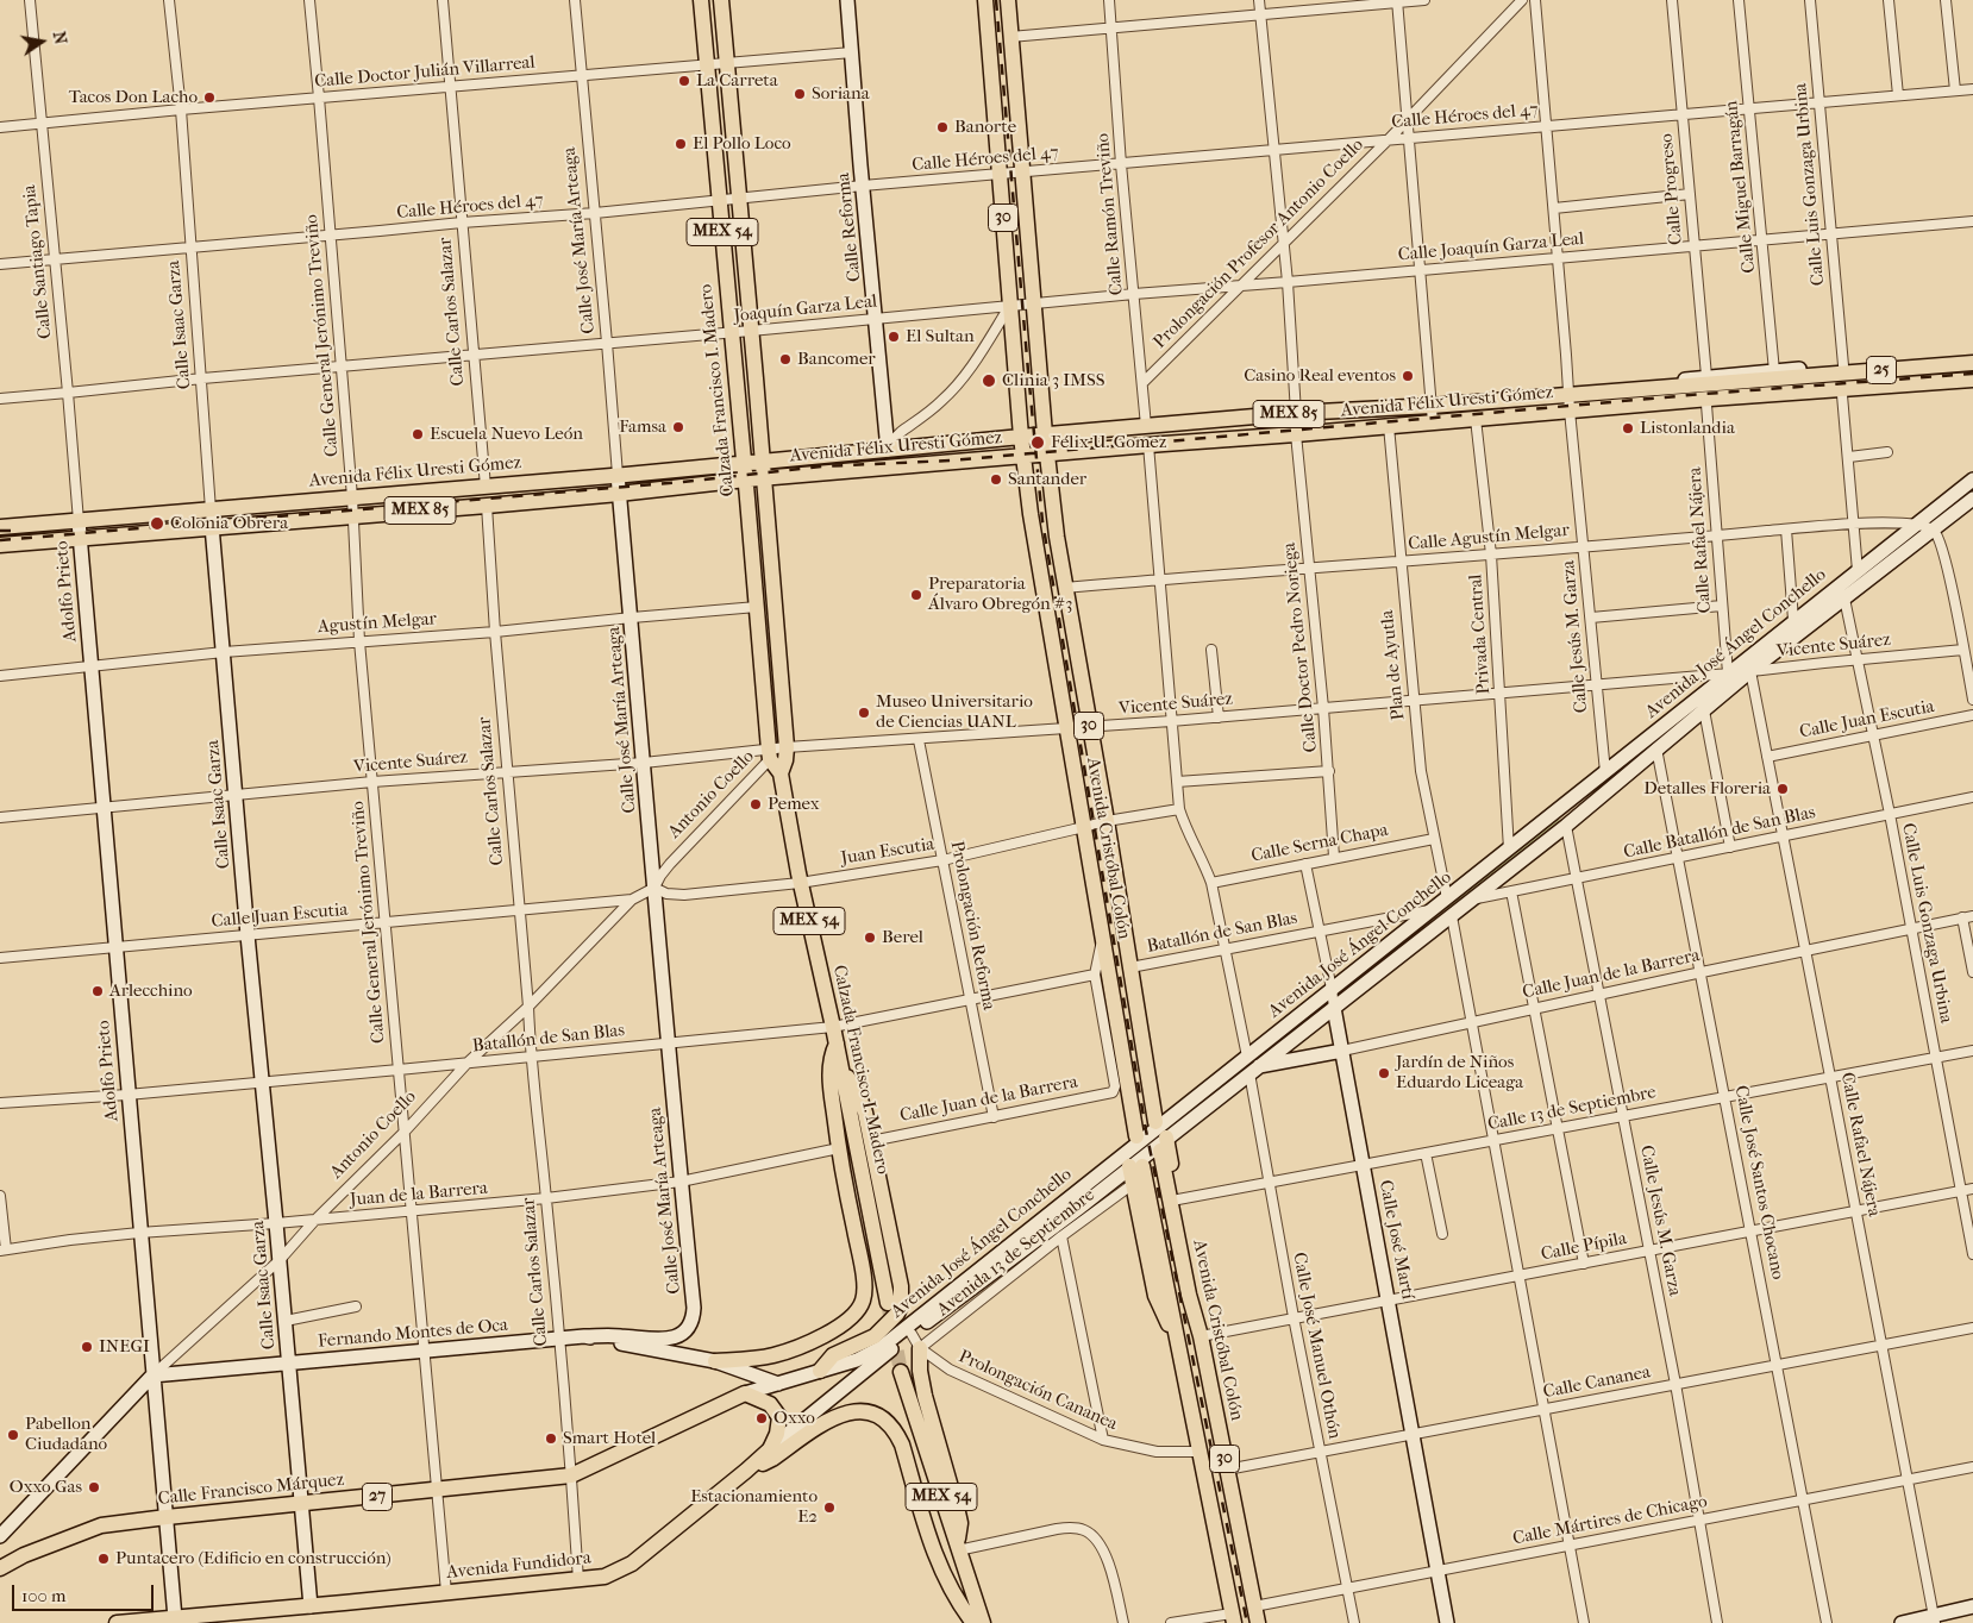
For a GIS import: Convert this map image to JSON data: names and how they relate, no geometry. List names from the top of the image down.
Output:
{
  "streets": {
    "main road": [
      "30",
      "MEX 54",
      "25",
      "Calzada Francisco I. Madero",
      "Avenida Félix Uresti Gómez",
      "MEX 85",
      "Avenida Cristóbal Colón",
      "Calle Francisco Márquez",
      "27",
      "Avenida Fundidora"
    ],
    "street": [
      "Calle Doctor Julián Villarreal",
      "Calle Héroes del 47",
      "Calle Luis Gonzaga Urbina",
      "Calle Miguel Barragán",
      "Calle Progreso",
      "Calle Ramón Treviño",
      "Calle Reforma",
      "Calle José María Arteaga",
      "Prolongación Profesor Antonio Coello",
      "Calle Joaquín Garza Leal",
      "Calle Santiago Tapia",
      "Joaquín Garza Leal",
      "Calle Carlos Salazar",
      "Calle Isaac Garza",
      "Calle General Jerónimo Treviño",
      "Calle Agustín Melgar",
      "Calle Rafael Nájera",
      "Adolfo Prieto",
      "Agustín Melgar",
      "Privada Central",
      "Calle Jesús M. Garza",
      "Avenida José Ángel Conchello",
      "Vicente Suárez",
      "Calle Doctor Pedro Noriega",
      "Plan de Ayutla",
      "Calle Juan Escutia",
      "Antonio Coello",
      "Calle Batallón de San Blas",
      "Calle Serna Chapa",
      "Juan Escutia",
      "Prolongación Reforma",
      "Batallón de San Blas",
      "Calle Juan de la Barrera",
      "Calle 13 de Septiembre",
      "Calle José Santos Chocano",
      "Juan de la Barrera",
      "Calle José Martí",
      "Calle Pípila",
      "Avenida 13 de Septiembre",
      "Fernando Montes de Oca",
      "Calle José Manuel Othón",
      "Calle Cananea",
      "Prolongación Cananea",
      "Calle Mártires de Chicago"
    ]
  },
  "crossings": [
    ["Calle Doctor Julián Villarreal", "Calle Reforma"],
    ["Calle Doctor Julián Villarreal", "Calle José María Arteaga"],
    ["Calle Doctor Julián Villarreal", "Calle Santiago Tapia"],
    ["Calle Doctor Julián Villarreal", "Calle Carlos Salazar"],
    ["Calle Doctor Julián Villarreal", "Calle Isaac Garza"],
    ["Calle Doctor Julián Villarreal", "Calle General Jerónimo Treviño"],
    ["Calle Doctor Julián Villarreal", "Calzada Francisco I. Madero"],
    ["Calle Héroes del 47", "Calle Luis Gonzaga Urbina"],
    ["Calle Héroes del 47", "Calle Miguel Barragán"],
    ["Calle Héroes del 47", "Calle Progreso"],
    ["Calle Héroes del 47", "Calle Ramón Treviño"],
    ["Calle Héroes del 47", "Calle Reforma"],
    ["Calle Héroes del 47", "Calle José María Arteaga"],
    ["Calle Héroes del 47", "Prolongación Profesor Antonio Coello"],
    ["Calle Héroes del 47", "Calle Santiago Tapia"],
    ["Calle Héroes del 47", "Calle Carlos Salazar"],
    ["Calle Héroes del 47", "Calle Isaac Garza"],
    ["Calle Héroes del 47", "Calle General Jerónimo Treviño"],
    ["Calle Héroes del 47", "Calzada Francisco I. Madero"],
    ["Calle Héroes del 47", "Calle Jesús M. Garza"],
    ["Calle Héroes del 47", "Avenida Cristóbal Colón"],
    ["Calle Luis Gonzaga Urbina", "Calle Joaquín Garza Leal"],
    ["Calle Luis Gonzaga Urbina", "25"],
    ["Calle Luis Gonzaga Urbina", "Avenida José Ángel Conchello"],
    ["Calle Luis Gonzaga Urbina", "Vicente Suárez"],
    ["Calle Luis Gonzaga Urbina", "Calle Juan Escutia"],
    ["Calle Luis Gonzaga Urbina", "Calle Batallón de San Blas"],
    ["Calle Luis Gonzaga Urbina", "Calle Juan de la Barrera"],
    ["Calle Luis Gonzaga Urbina", "Calle 13 de Septiembre"],
    ["Calle Luis Gonzaga Urbina", "Calle Pípila"],
    ["Calle Miguel Barragán", "Calle Joaquín Garza Leal"],
    ["Calle Miguel Barragán", "25"],
    ["Calle Progreso", "Calle Joaquín Garza Leal"],
    ["Calle Progreso", "25"],
    ["Calle Ramón Treviño", "Prolongación Profesor Antonio Coello"],
    ["Calle Ramón Treviño", "Calle Joaquín Garza Leal"],
    ["Calle Ramón Treviño", "Avenida Félix Uresti Gómez"],
    ["30", "Avenida José Ángel Conchello"],
    ["30", "Prolongación Cananea"],
    ["Calle Reforma", "Joaquín Garza Leal"],
    ["Calle Reforma", "Avenida Félix Uresti Gómez"],
    ["Calle José María Arteaga", "Joaquín Garza Leal"],
    ["Calle José María Arteaga", "Avenida Félix Uresti Gómez"],
    ["Calle José María Arteaga", "Agustín Melgar"],
    ["Calle José María Arteaga", "Vicente Suárez"],
    ["Calle José María Arteaga", "Antonio Coello"],
    ["Calle José María Arteaga", "Batallón de San Blas"],
    ["Calle José María Arteaga", "Juan de la Barrera"],
    ["Calle José María Arteaga", "Fernando Montes de Oca"],
    ["Prolongación Profesor Antonio Coello", "Calle Joaquín Garza Leal"],
    ["Calle Joaquín Garza Leal", "Joaquín Garza Leal"],
    ["Calle Joaquín Garza Leal", "Calle Jesús M. Garza"],
    ["Calle Joaquín Garza Leal", "Avenida Cristóbal Colón"],
    ["Calle Santiago Tapia", "Joaquín Garza Leal"],
    ["Calle Santiago Tapia", "Avenida Félix Uresti Gómez"],
    ["Calle Santiago Tapia", "Adolfo Prieto"],
    ["Joaquín Garza Leal", "Calle Carlos Salazar"],
    ["Joaquín Garza Leal", "Calle Isaac Garza"],
    ["Joaquín Garza Leal", "Calle General Jerónimo Treviño"],
    ["Joaquín Garza Leal", "Calzada Francisco I. Madero"],
    ["Joaquín Garza Leal", "Avenida Cristóbal Colón"],
    ["Calle Carlos Salazar", "Avenida Félix Uresti Gómez"],
    ["Calle Carlos Salazar", "Agustín Melgar"],
    ["Calle Carlos Salazar", "Vicente Suárez"],
    ["Calle Carlos Salazar", "Calle Juan Escutia"],
    ["Calle Carlos Salazar", "Antonio Coello"],
    ["Calle Carlos Salazar", "Batallón de San Blas"],
    ["Calle Carlos Salazar", "Juan de la Barrera"],
    ["Calle Carlos Salazar", "Fernando Montes de Oca"],
    ["Calle Carlos Salazar", "Calle Francisco Márquez"],
    ["Calle Carlos Salazar", "Avenida Fundidora"],
    ["Calle Isaac Garza", "Avenida Félix Uresti Gómez"],
    ["Calle Isaac Garza", "Agustín Melgar"],
    ["Calle Isaac Garza", "Vicente Suárez"],
    ["Calle Isaac Garza", "Calle Juan Escutia"],
    ["Calle Isaac Garza", "Antonio Coello"],
    ["Calle Isaac Garza", "Batallón de San Blas"],
    ["Calle Isaac Garza", "Juan de la Barrera"],
    ["Calle Isaac Garza", "Fernando Montes de Oca"],
    ["Calle Isaac Garza", "Calle Francisco Márquez"],
    ["Calle Isaac Garza", "Avenida Fundidora"],
    ["Calle General Jerónimo Treviño", "Avenida Félix Uresti Gómez"],
    ["Calle General Jerónimo Treviño", "Agustín Melgar"],
    ["Calle General Jerónimo Treviño", "Vicente Suárez"],
    ["Calle General Jerónimo Treviño", "Calle Juan Escutia"],
    ["Calle General Jerónimo Treviño", "Antonio Coello"],
    ["Calle General Jerónimo Treviño", "Batallón de San Blas"],
    ["Calle General Jerónimo Treviño", "Juan de la Barrera"],
    ["Calle General Jerónimo Treviño", "Fernando Montes de Oca"],
    ["Calle General Jerónimo Treviño", "Calle Francisco Márquez"],
    ["Calle General Jerónimo Treviño", "Avenida Fundidora"],
    ["25", "Avenida Félix Uresti Gómez"],
    ["25", "Calle Rafael Nájera"],
    ["Calzada Francisco I. Madero", "Avenida Félix Uresti Gómez"],
    ["Calzada Francisco I. Madero", "Agustín Melgar"],
    ["Calzada Francisco I. Madero", "Vicente Suárez"],
    ["Calzada Francisco I. Madero", "Antonio Coello"],
    ["Calzada Francisco I. Madero", "Juan Escutia"],
    ["Calzada Francisco I. Madero", "Batallón de San Blas"],
    ["Avenida Félix Uresti Gómez", "Adolfo Prieto"],
    ["Avenida Félix Uresti Gómez", "Privada Central"],
    ["Avenida Félix Uresti Gómez", "Calle Jesús M. Garza"],
    ["Avenida Félix Uresti Gómez", "Calle Doctor Pedro Noriega"],
    ["Avenida Félix Uresti Gómez", "Plan de Ayutla"],
    ["Avenida Félix Uresti Gómez", "Avenida Cristóbal Colón"],
    ["Calle Agustín Melgar", "Calle Rafael Nájera"],
    ["Calle Agustín Melgar", "Privada Central"],
    ["Calle Agustín Melgar", "Calle Jesús M. Garza"],
    ["Calle Agustín Melgar", "Avenida José Ángel Conchello"],
    ["Calle Agustín Melgar", "Calle Doctor Pedro Noriega"],
    ["Calle Agustín Melgar", "Plan de Ayutla"],
    ["Calle Agustín Melgar", "Avenida Cristóbal Colón"],
    ["Calle Rafael Nájera", "Avenida José Ángel Conchello"],
    ["Calle Rafael Nájera", "Vicente Suárez"],
    ["Calle Rafael Nájera", "Calle Juan Escutia"],
    ["Calle Rafael Nájera", "Calle Batallón de San Blas"],
    ["Calle Rafael Nájera", "Calle Juan de la Barrera"],
    ["Calle Rafael Nájera", "Calle 13 de Septiembre"],
    ["Calle Rafael Nájera", "Calle Pípila"],
    ["Calle Rafael Nájera", "Calle Cananea"],
    ["Calle Rafael Nájera", "Calle Mártires de Chicago"],
    ["Adolfo Prieto", "Agustín Melgar"],
    ["Adolfo Prieto", "Vicente Suárez"],
    ["Adolfo Prieto", "Calle Juan Escutia"],
    ["Adolfo Prieto", "Antonio Coello"],
    ["Adolfo Prieto", "Batallón de San Blas"],
    ["Adolfo Prieto", "Juan de la Barrera"],
    ["Adolfo Prieto", "Fernando Montes de Oca"],
    ["Adolfo Prieto", "Calle Francisco Márquez"],
    ["Adolfo Prieto", "Avenida Fundidora"],
    ["Privada Central", "Avenida José Ángel Conchello"],
    ["Privada Central", "Vicente Suárez"],
    ["Calle Jesús M. Garza", "Avenida José Ángel Conchello"],
    ["Calle Jesús M. Garza", "Vicente Suárez"],
    ["Calle Jesús M. Garza", "Calle Batallón de San Blas"],
    ["Calle Jesús M. Garza", "Calle Juan de la Barrera"],
    ["Calle Jesús M. Garza", "Calle 13 de Septiembre"],
    ["Calle Jesús M. Garza", "Calle Pípila"],
    ["Calle Jesús M. Garza", "Calle Cananea"],
    ["Calle Jesús M. Garza", "Calle Mártires de Chicago"],
    ["Avenida José Ángel Conchello", "Vicente Suárez"],
    ["Avenida José Ángel Conchello", "Plan de Ayutla"],
    ["Avenida José Ángel Conchello", "Calle Batallón de San Blas"],
    ["Avenida José Ángel Conchello", "Avenida Cristóbal Colón"],
    ["Avenida José Ángel Conchello", "Calle Juan de la Barrera"],
    ["Avenida José Ángel Conchello", "Calle José Santos Chocano"],
    ["Avenida José Ángel Conchello", "Calle José Martí"],
    ["Avenida José Ángel Conchello", "Fernando Montes de Oca"],
    ["Avenida José Ángel Conchello", "Calle José Manuel Othón"],
    ["Avenida José Ángel Conchello", "Prolongación Cananea"],
    ["Avenida José Ángel Conchello", "Calle Francisco Márquez"],
    ["Avenida José Ángel Conchello", "Avenida Fundidora"],
    ["Vicente Suárez", "Calle Doctor Pedro Noriega"],
    ["Vicente Suárez", "Plan de Ayutla"],
    ["Vicente Suárez", "Antonio Coello"],
    ["Vicente Suárez", "Avenida Cristóbal Colón"],
    ["Vicente Suárez", "Prolongación Reforma"],
    ["Calle Doctor Pedro Noriega", "Calle Serna Chapa"],
    ["Plan de Ayutla", "Calle Serna Chapa"],
    ["Calle Juan Escutia", "Antonio Coello"],
    ["Antonio Coello", "Batallón de San Blas"],
    ["Antonio Coello", "Juan de la Barrera"],
    ["Antonio Coello", "Fernando Montes de Oca"],
    ["Calle Batallón de San Blas", "Calle José Santos Chocano"],
    ["Calle Serna Chapa", "Calle José Martí"],
    ["Avenida Cristóbal Colón", "Juan Escutia"],
    ["Avenida Cristóbal Colón", "Batallón de San Blas"],
    ["Avenida Cristóbal Colón", "Calle Pípila"],
    ["Avenida Cristóbal Colón", "Calle Cananea"],
    ["Avenida Cristóbal Colón", "Calle Mártires de Chicago"],
    ["Juan Escutia", "Prolongación Reforma"],
    ["Prolongación Reforma", "Batallón de San Blas"],
    ["Prolongación Reforma", "Calle Juan de la Barrera"],
    ["Batallón de San Blas", "Calle Juan de la Barrera"],
    ["Batallón de San Blas", "Calle José Martí"],
    ["Calle Juan de la Barrera", "Calle José Santos Chocano"],
    ["Calle Juan de la Barrera", "Calle José Martí"],
    ["Calle Juan de la Barrera", "Calle José Manuel Othón"],
    ["Calle 13 de Septiembre", "Calle José Santos Chocano"],
    ["Calle 13 de Septiembre", "Calle José Martí"],
    ["Calle 13 de Septiembre", "Calle José Manuel Othón"],
    ["Calle José Santos Chocano", "Calle Pípila"],
    ["Calle José Santos Chocano", "Calle Cananea"],
    ["Calle José Santos Chocano", "Calle Mártires de Chicago"],
    ["Calle José Martí", "Calle Pípila"],
    ["Calle José Martí", "Calle Cananea"],
    ["Calle José Martí", "Calle Mártires de Chicago"],
    ["Calle Pípila", "Calle José Manuel Othón"],
    ["Avenida 13 de Septiembre", "Prolongación Cananea"],
    ["Calle José Manuel Othón", "Calle Cananea"],
    ["Calle José Manuel Othón", "Calle Mártires de Chicago"]
  ],
  "places": [
    "La Carreta",
    "Soriana",
    "Tacos Don Lacho",
    "Banorte",
    "El Pollo Loco",
    "El Sultan",
    "Bancomer",
    "Casino Real eventos",
    "Clinia 3 IMSS",
    "Famsa",
    "Listonlandia",
    "Escuela Nuevo León",
    "Félix U. Gomez",
    "Santander",
    "Colonia Obrera",
    "Preparatoria Álvaro Obregón #3",
    "Museo Universitario de Ciencias UANL",
    "Detalles Floreria",
    "Pemex",
    "Berel",
    "Arlecchino",
    "Jardín de Niños Eduardo Liceaga",
    "INEGI",
    "Oxxo",
    "Pabellon Ciudadano",
    "Smart Hotel",
    "Oxxo Gas",
    "Estacionamiento E2",
    "Puntacero (Edificio en construcción)"
  ],
  "scale_bar": "100 m",
  "north": "right"
}
